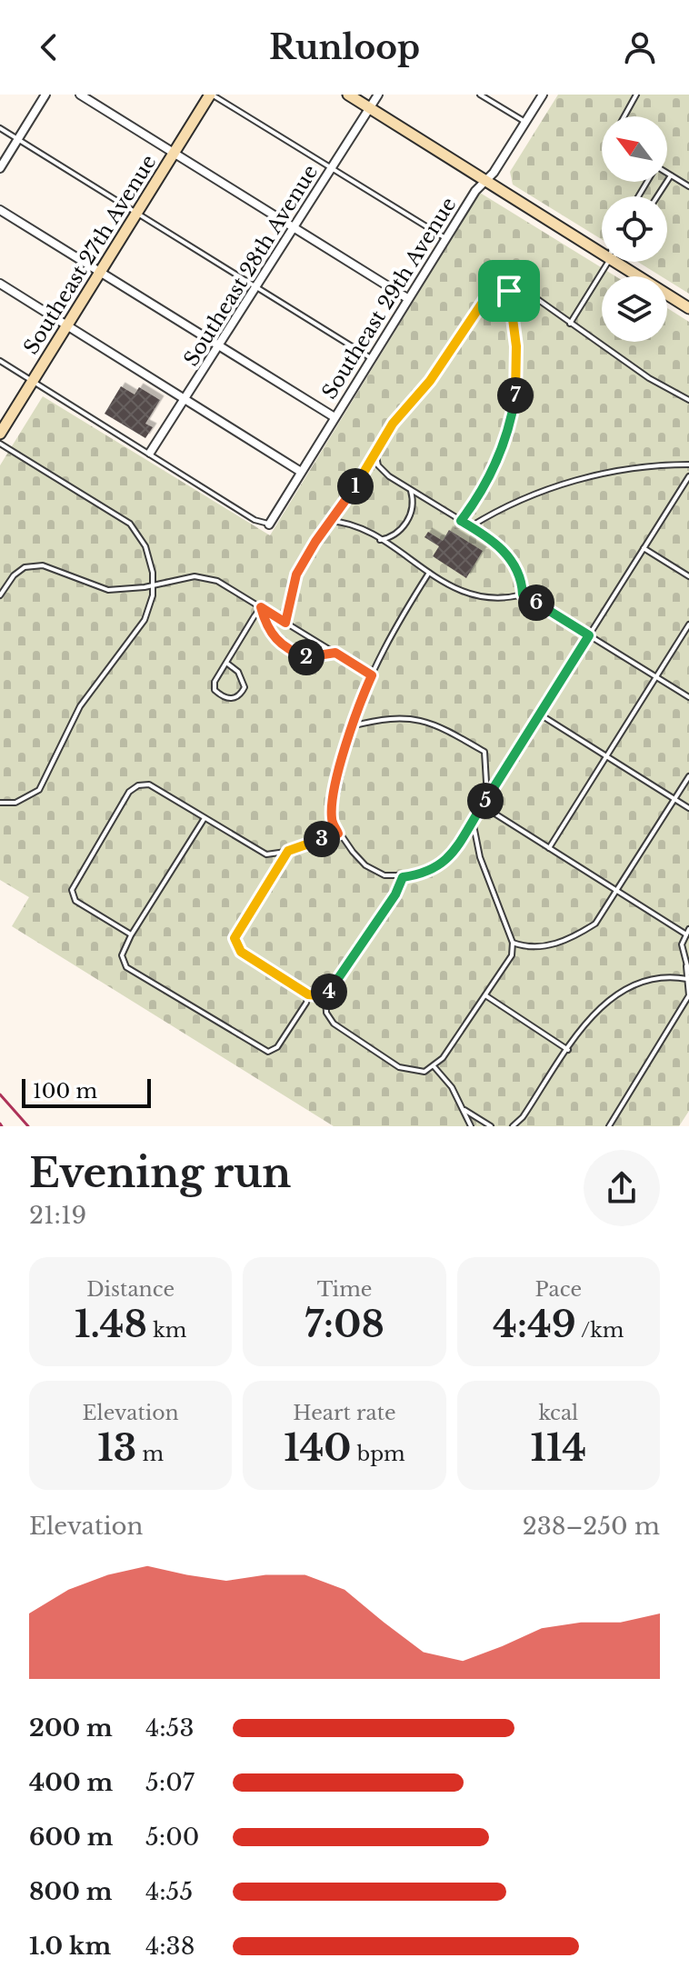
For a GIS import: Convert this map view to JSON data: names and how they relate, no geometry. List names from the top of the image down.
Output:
{
  "streets": {
    "main road": ["Southeast 27th Avenue"],
    "street": ["Southeast 28th Avenue", "Southeast 29th Avenue"]
  },
  "scale_bar": "100 m",
  "north": "top left",
  "page": {
    "header": "Runloop",
    "pins": [
      "7",
      "1",
      "6",
      "2",
      "5",
      "3",
      "4"
    ],
    "scale": "100 m",
    "heading": ["Evening run", "21:19"],
    "stats": [
      ["Distance", "1.48 km"],
      ["Time", "7:08"],
      ["Pace", "4:49 /km"],
      ["Elevation", "13 m"],
      ["Heart rate", "140 bpm"],
      ["kcal", "114"]
    ],
    "chart": ["Elevation", "238–250 m"],
    "list": [
      {
        "name": "200 m",
        "note": "4:53"
      },
      {
        "name": "400 m",
        "note": "5:07"
      },
      {
        "name": "600 m",
        "note": "5:00"
      },
      {
        "name": "800 m",
        "note": "4:55"
      },
      {
        "name": "1.0 km",
        "note": "4:38"
      }
    ]
  }
}
